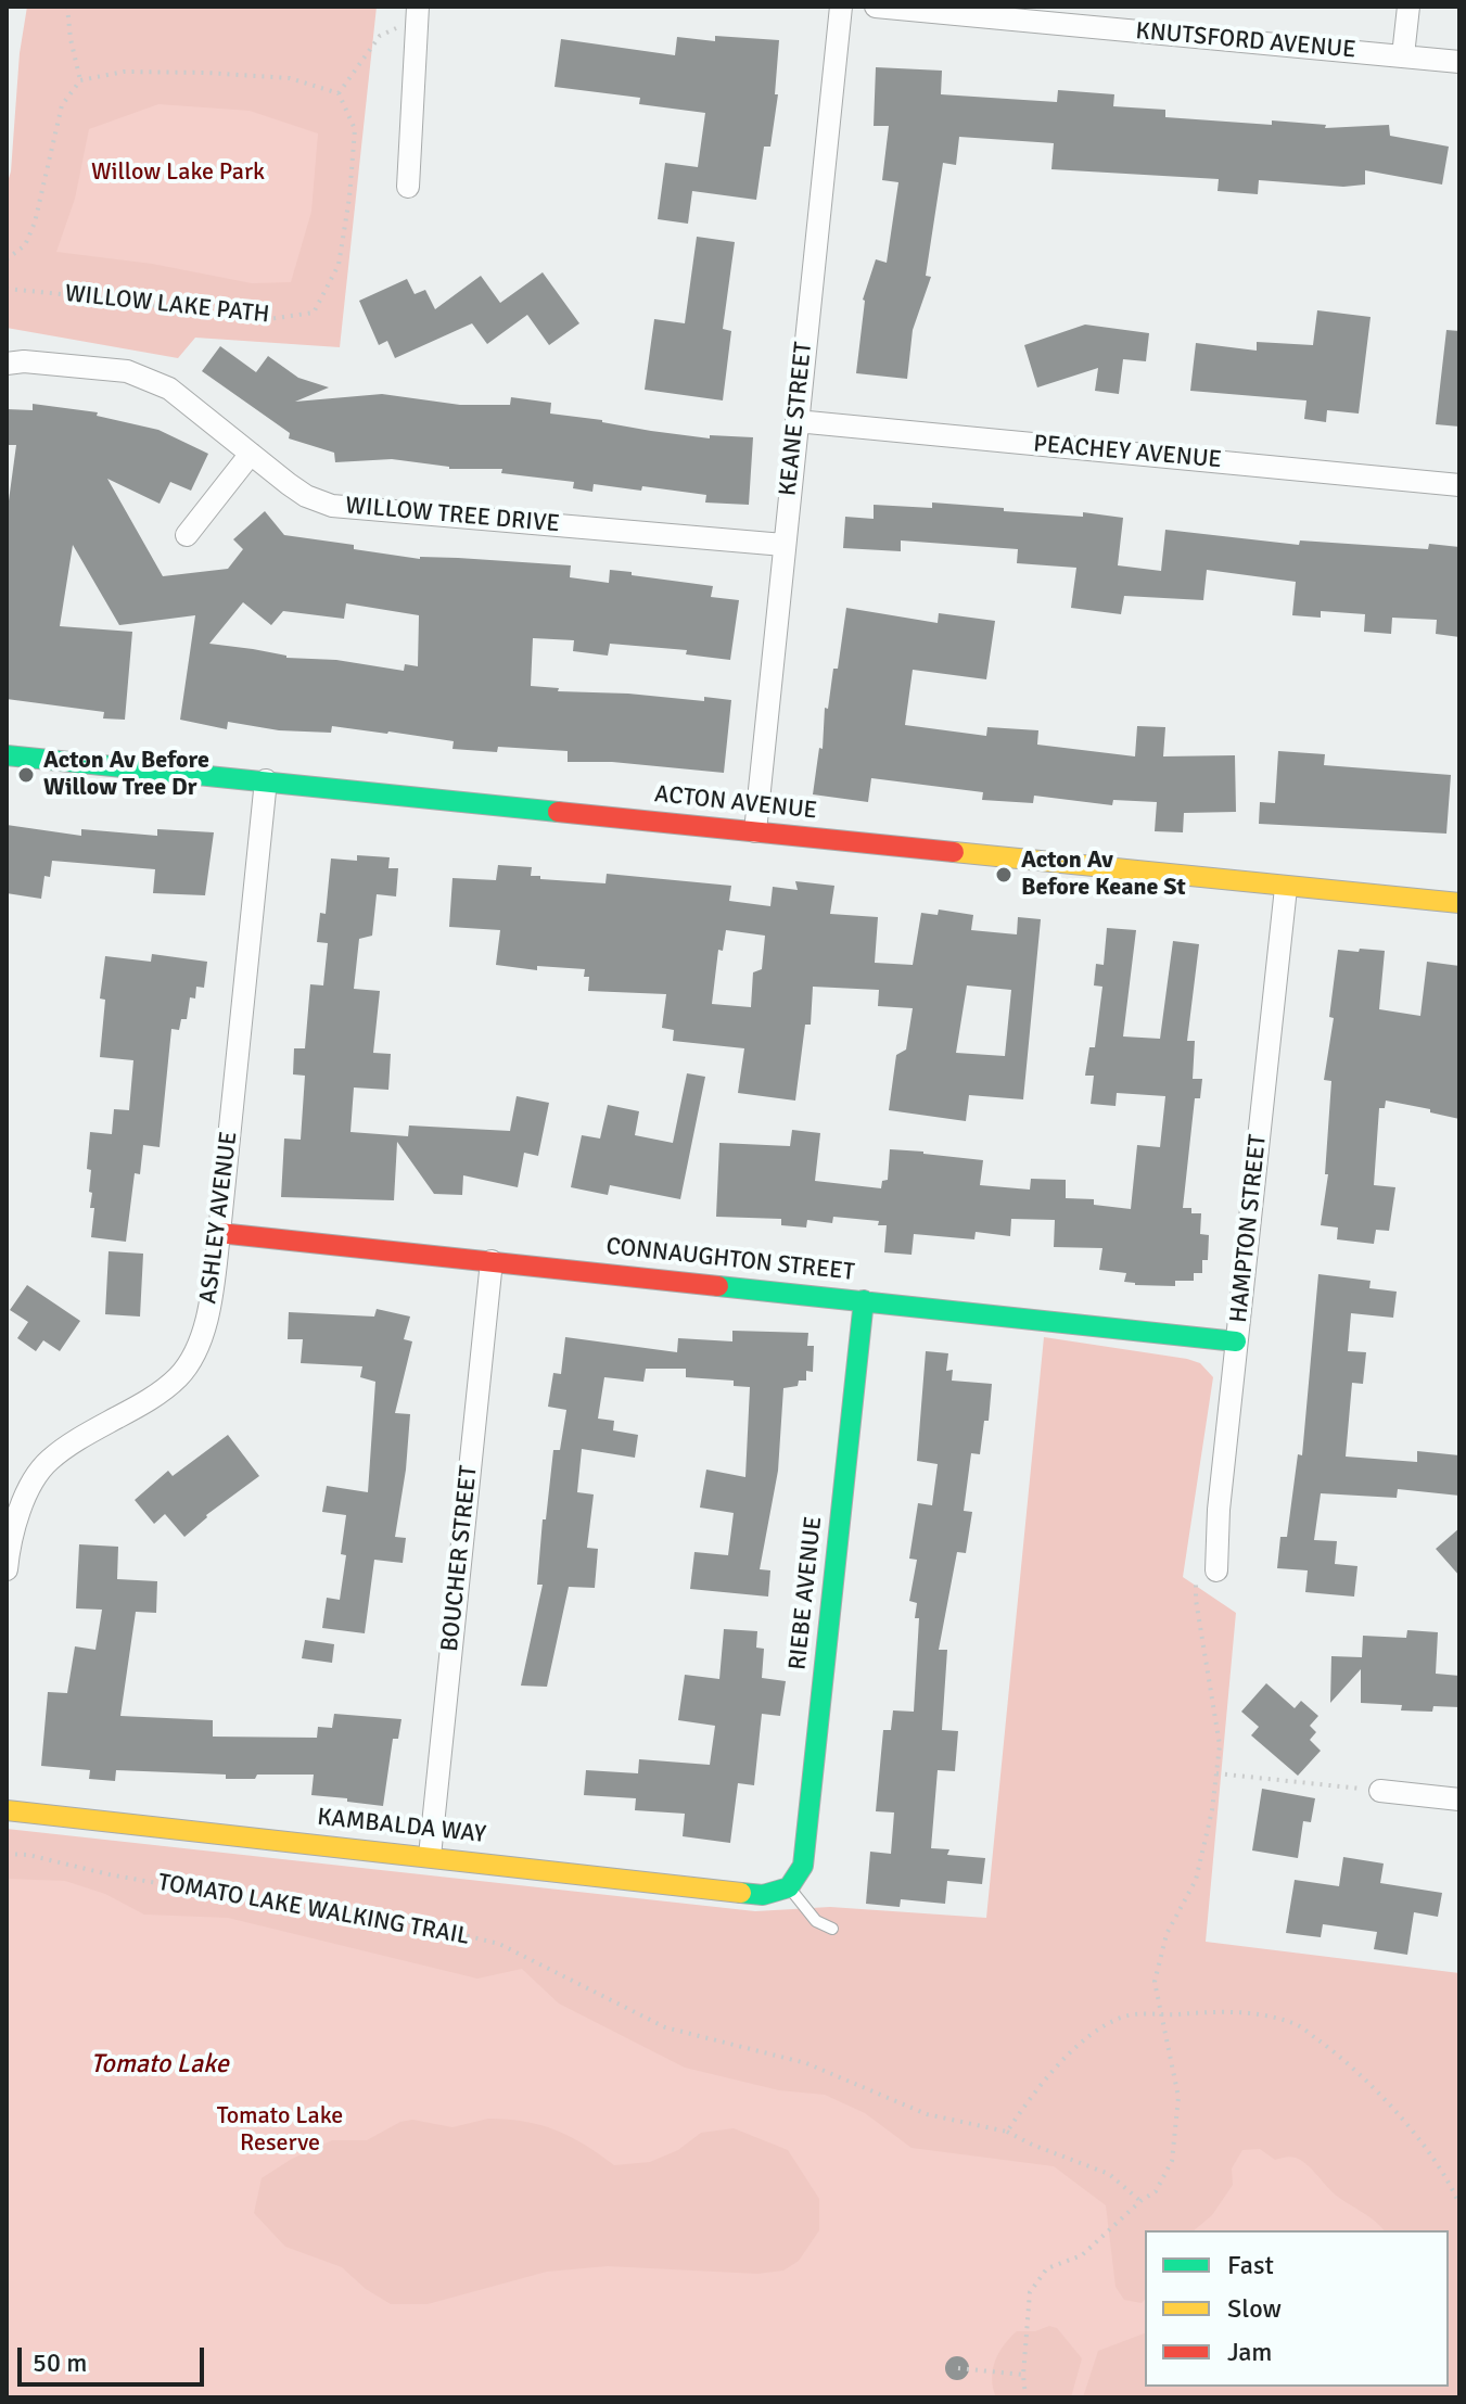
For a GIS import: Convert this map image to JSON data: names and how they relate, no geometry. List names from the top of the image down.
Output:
{
  "streets": {
    "street": [
      "KNUTSFORD AVENUE",
      "KEANE STREET",
      "PEACHEY AVENUE",
      "WILLOW TREE DRIVE",
      "ACTON AVENUE",
      "ASHLEY AVENUE",
      "HAMPTON STREET",
      "CONNAUGHTON STREET",
      "BOUCHER STREET",
      "RIEBE AVENUE",
      "KAMBALDA WAY"
    ],
    "path": ["WILLOW LAKE PATH", "TOMATO LAKE WALKING TRAIL"]
  },
  "crossings": [
    ["KEANE STREET", "PEACHEY AVENUE"],
    ["KEANE STREET", "WILLOW TREE DRIVE"],
    ["KEANE STREET", "ACTON AVENUE"],
    ["ACTON AVENUE", "ASHLEY AVENUE"],
    ["ACTON AVENUE", "HAMPTON STREET"],
    ["ASHLEY AVENUE", "CONNAUGHTON STREET"],
    ["HAMPTON STREET", "CONNAUGHTON STREET"],
    ["CONNAUGHTON STREET", "BOUCHER STREET"],
    ["CONNAUGHTON STREET", "RIEBE AVENUE"],
    ["BOUCHER STREET", "KAMBALDA WAY"],
    ["RIEBE AVENUE", "KAMBALDA WAY"]
  ],
  "water": ["Tomato Lake"],
  "parks": ["Willow Lake Park", "Tomato Lake Reserve"],
  "places": ["Acton Av Before Willow Tree Dr", "Acton Av Before Keane St"],
  "legend": ["Fast", "Slow", "Jam"],
  "scale_bar": "50 m"
}
